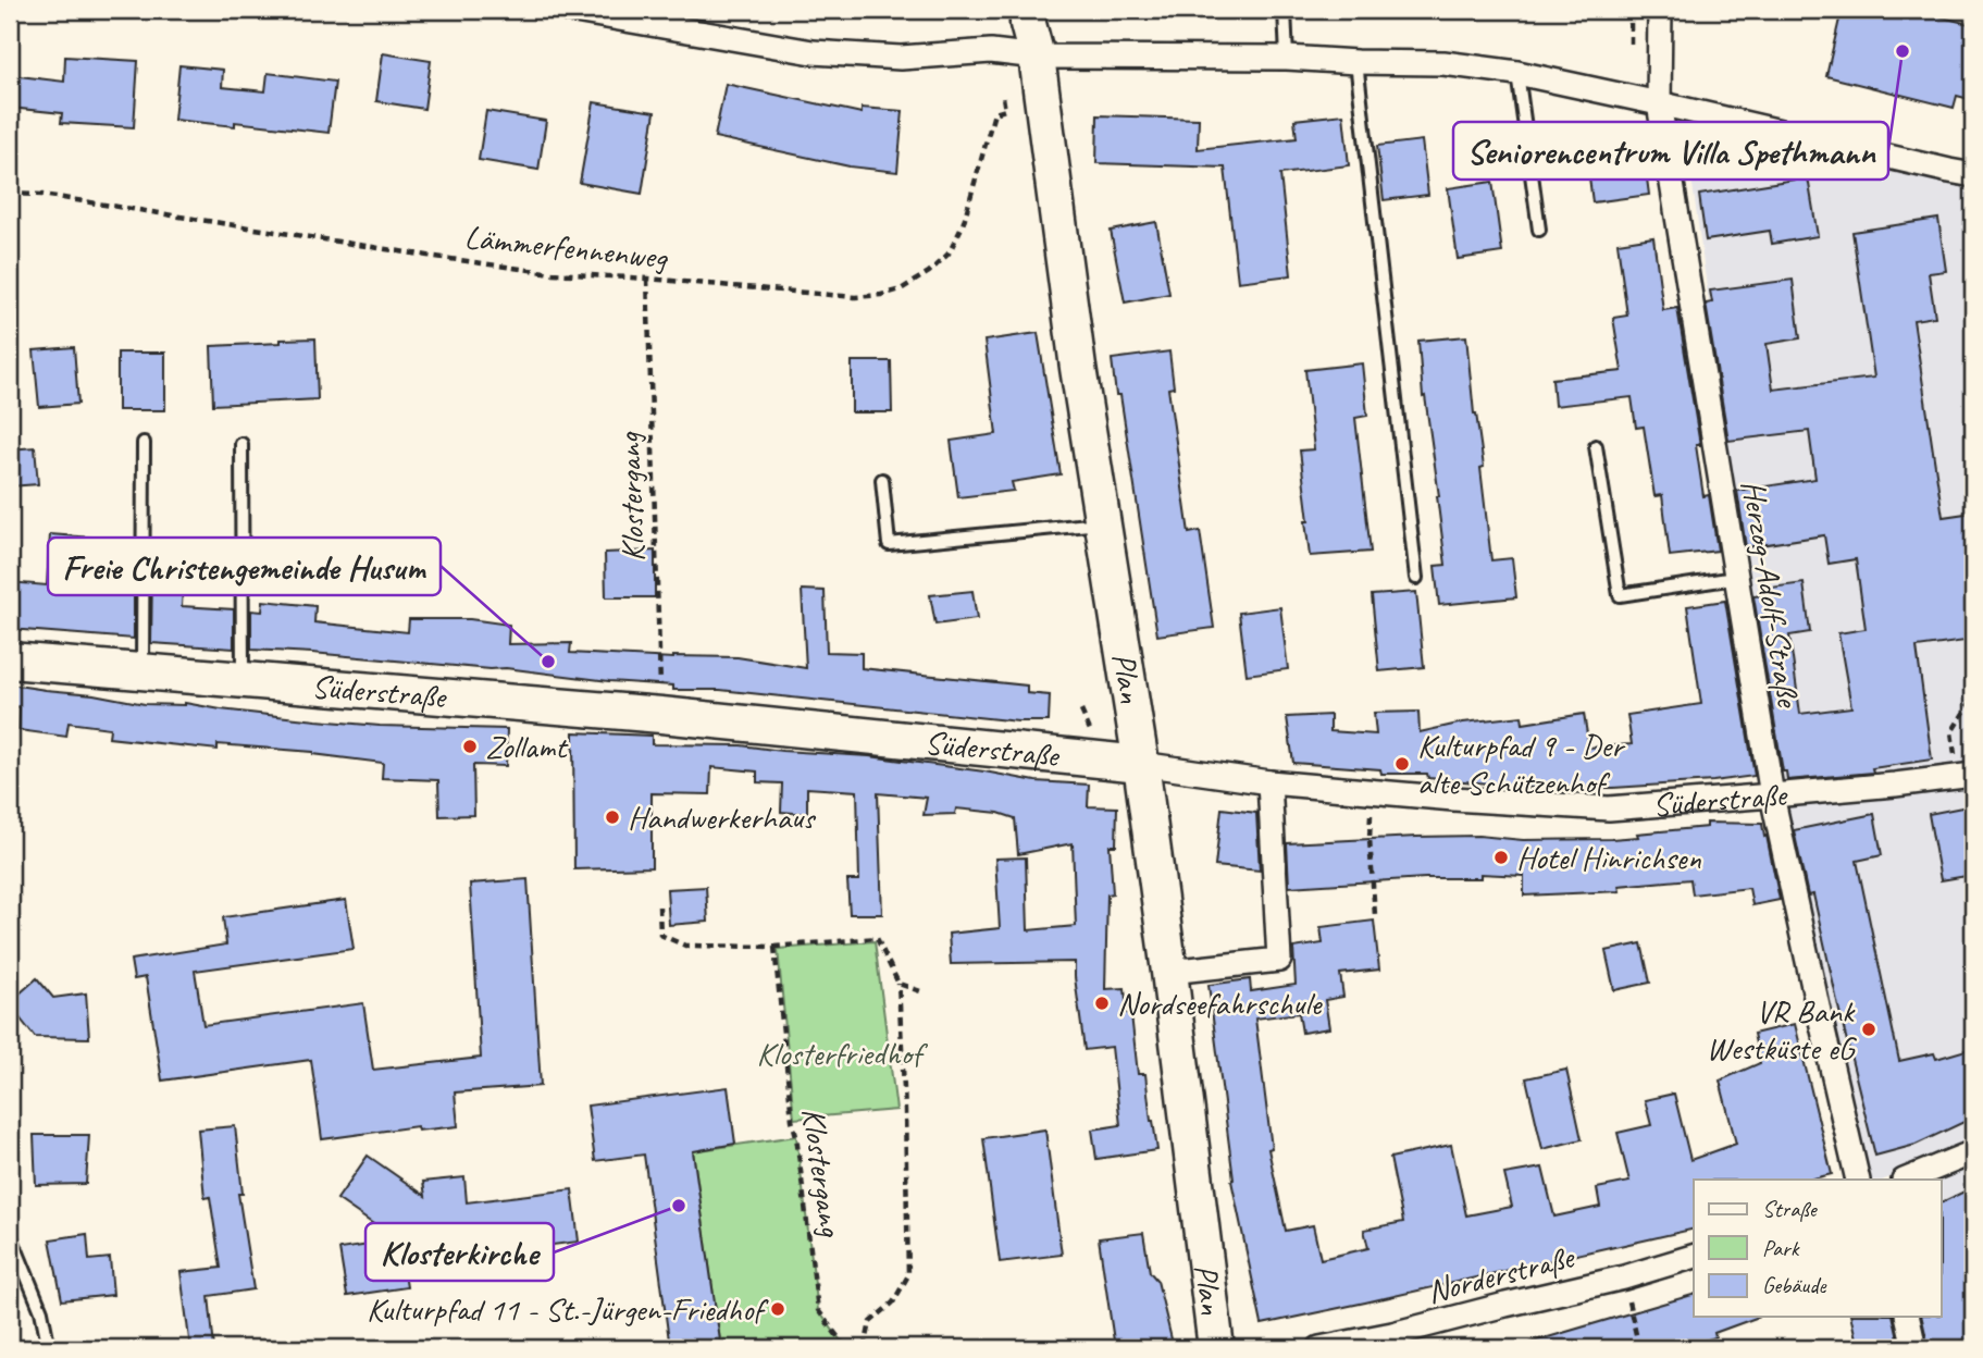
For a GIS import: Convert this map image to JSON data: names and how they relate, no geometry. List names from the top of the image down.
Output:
{
  "streets": {
    "main road": ["Plan", "Süderstraße"],
    "street": ["Herzog-Adolf-Straße", "Norderstraße"],
    "path": ["Lämmerfennenweg", "Klostergang"]
  },
  "crossings": [
    ["Lämmerfennenweg", "Klostergang"],
    ["Klostergang", "Süderstraße"],
    ["Herzog-Adolf-Straße", "Süderstraße"],
    ["Plan", "Süderstraße"]
  ],
  "parks": ["Klosterfriedhof"],
  "places": [
    "Seniorencentrum Villa Spethmann",
    "Freie Christengemeinde Husum",
    "Zollamt",
    "Kulturpfad 9 - Der alte Schützenhof",
    "Handwerkerhaus",
    "Hotel Hinrichsen",
    "Nordseefahrschule",
    "VR Bank Westküste eG",
    "Klosterkirche",
    "Kulturpfad 11 - St.-Jürgen-Friedhof"
  ],
  "legend": ["Straße", "Park", "Gebäude"]
}
